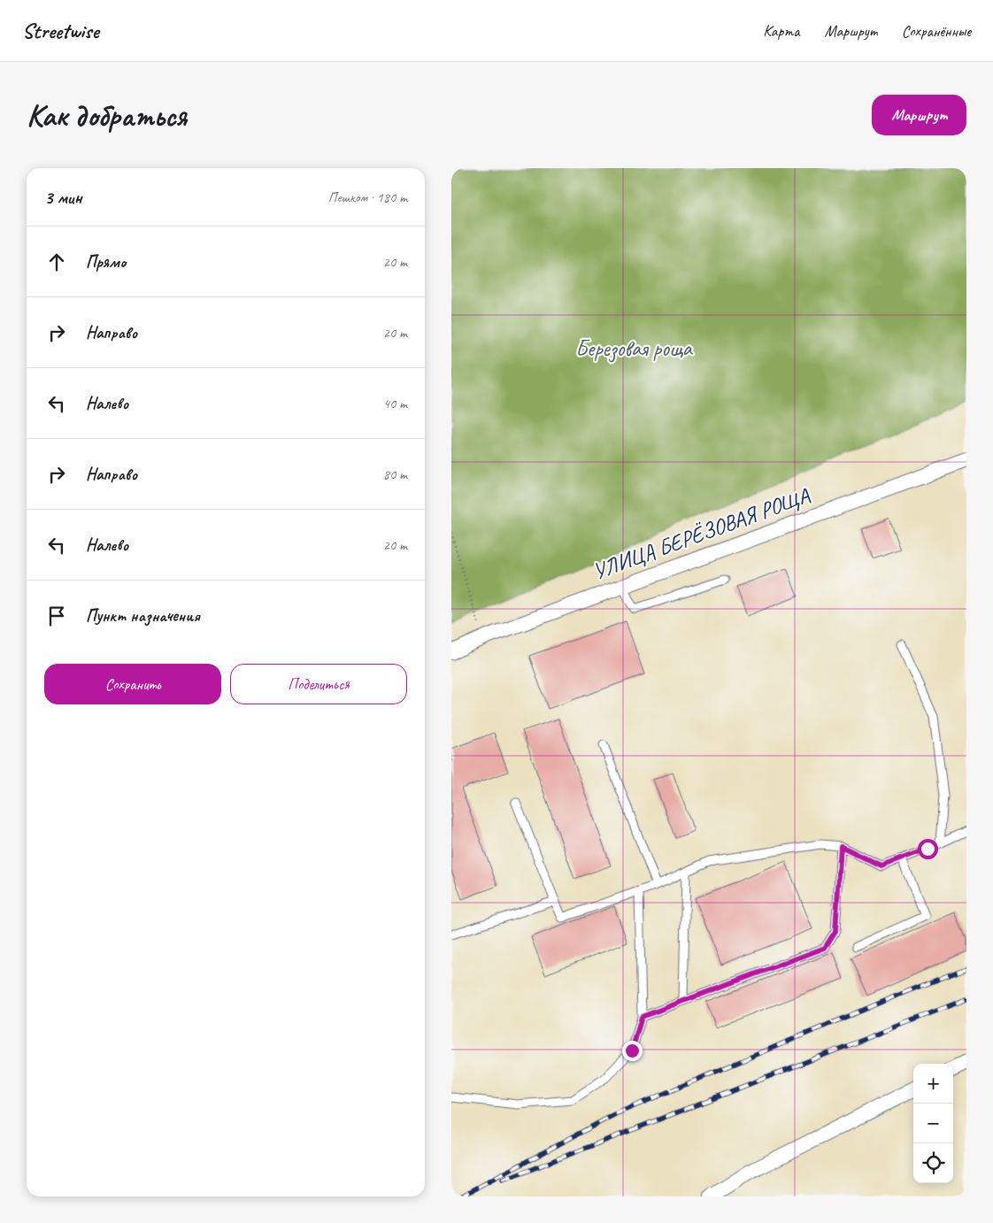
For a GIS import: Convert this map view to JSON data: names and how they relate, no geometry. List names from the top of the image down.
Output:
{
  "streets": {
    "street": ["УЛИЦА БЕРЁЗОВАЯ РОЩА"]
  },
  "parks": ["Березовая роща"],
  "page": {
    "header": "Streetwise",
    "nav": ["Карта", "Маршрут", "Сохранённые"],
    "buttons": [
      "Маршрут",
      ["Сохранить", "Поделиться"]
    ],
    "title": "Как добраться",
    "heading": ["3 мин", "Пешком · 180 m"],
    "list": [
      ["Прямо", "20 m"],
      ["Направо", "20 m"],
      ["Налево", "40 m"],
      ["Направо", "80 m"],
      ["Налево", "20 m"],
      "Пункт назначения"
    ],
    "map_buttons": ["+", "−"]
  }
}
